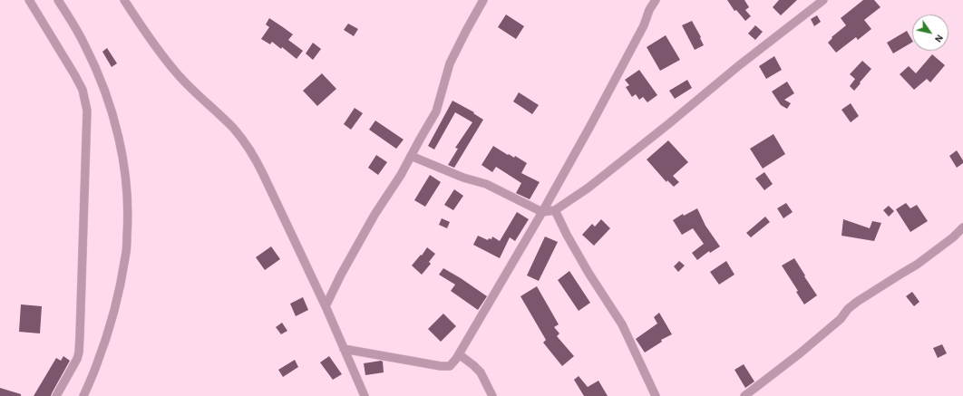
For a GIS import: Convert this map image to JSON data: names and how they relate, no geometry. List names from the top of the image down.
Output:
{
  "north": "bottom right"
}
